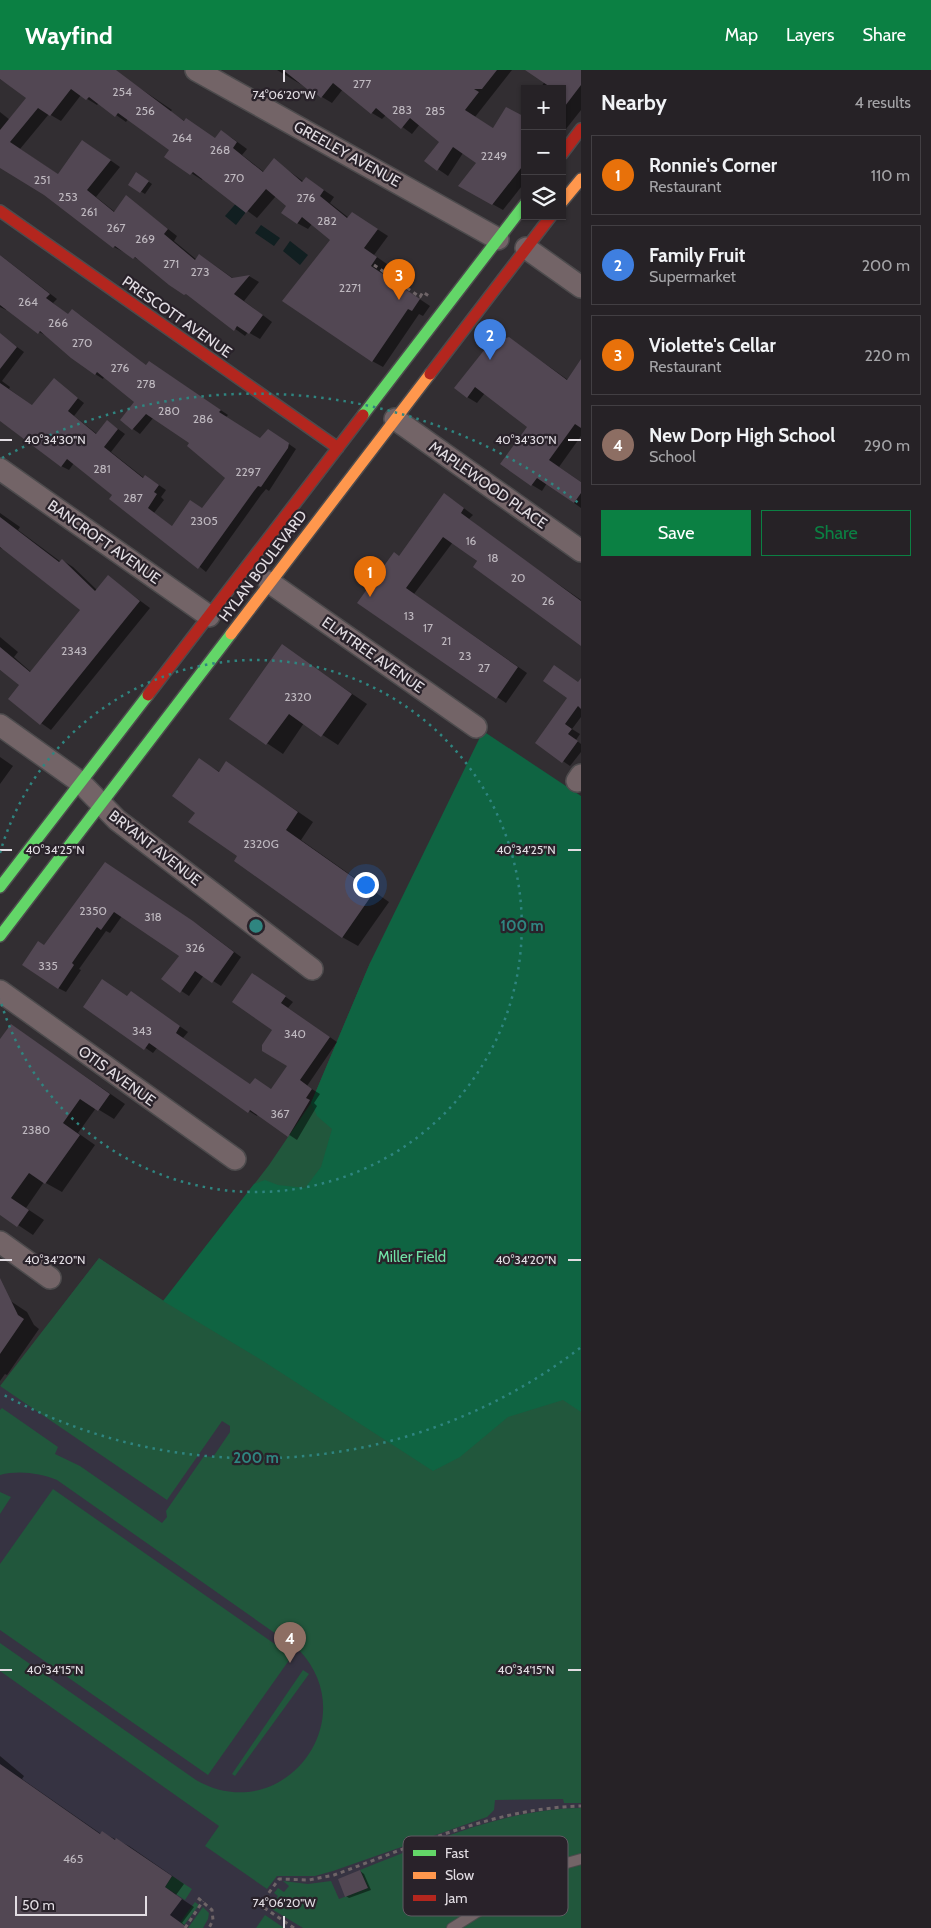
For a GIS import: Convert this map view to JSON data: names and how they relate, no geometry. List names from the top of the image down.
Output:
{
  "streets": {
    "main road": ["PRESCOTT AVENUE", "HYLAN BOULEVARD"],
    "street": [
      "GREELEY AVENUE",
      "MAPLEWOOD PLACE",
      "BANCROFT AVENUE",
      "ELMTREE AVENUE",
      "BRYANT AVENUE",
      "OTIS AVENUE"
    ]
  },
  "crossings": [
    ["GREELEY AVENUE", "HYLAN BOULEVARD"],
    ["PRESCOTT AVENUE", "HYLAN BOULEVARD"],
    ["MAPLEWOOD PLACE", "HYLAN BOULEVARD"],
    ["BANCROFT AVENUE", "HYLAN BOULEVARD"],
    ["HYLAN BOULEVARD", "ELMTREE AVENUE"],
    ["HYLAN BOULEVARD", "BRYANT AVENUE"]
  ],
  "parks": ["Miller Field"],
  "house_numbers": [
    "277",
    "254",
    "283",
    "256",
    "285",
    "264",
    "268",
    "2249",
    "270",
    "251",
    "253",
    "276",
    "261",
    "282",
    "267",
    "269",
    "271",
    "273",
    "2271",
    "264",
    "266",
    "270",
    "276",
    "278",
    "280",
    "286",
    "281",
    "2297",
    "287",
    "2305",
    "16",
    "18",
    "20",
    "26",
    "13",
    "17",
    "21",
    "2343",
    "23",
    "27",
    "2320",
    "2320G",
    "2350",
    "318",
    "326",
    "335",
    "343",
    "340",
    "367",
    "2380",
    "465"
  ],
  "legend": ["Fast", "Slow", "Jam"],
  "scale_bar": "50 m",
  "page": {
    "header": "Wayfind",
    "nav": ["Map", "Layers", "Share"],
    "heading": ["Nearby", "4 results"],
    "map_buttons": ["+", "−"],
    "list": [
      {
        "mark": "1",
        "name": "Ronnie's Corner",
        "note": "Restaurant",
        "value": "110 m"
      },
      {
        "mark": "2",
        "name": "Family Fruit",
        "note": "Supermarket",
        "value": "200 m"
      },
      {
        "mark": "3",
        "name": "Violette's Cellar",
        "note": "Restaurant",
        "value": "220 m"
      },
      {
        "mark": "4",
        "name": "New Dorp High School",
        "note": "School",
        "value": "290 m"
      }
    ],
    "pins": [
      "3",
      "2",
      "1",
      "4"
    ],
    "buttons": ["Save", "Share"],
    "scale": "50 m"
  },
  "coordinates": [
    "74°06'20\"W",
    "40°34'30\"N",
    "40°34'25\"N",
    "40°34'20\"N",
    "40°34'15\"N"
  ],
  "rings": ["100 m", "200 m"]
}
